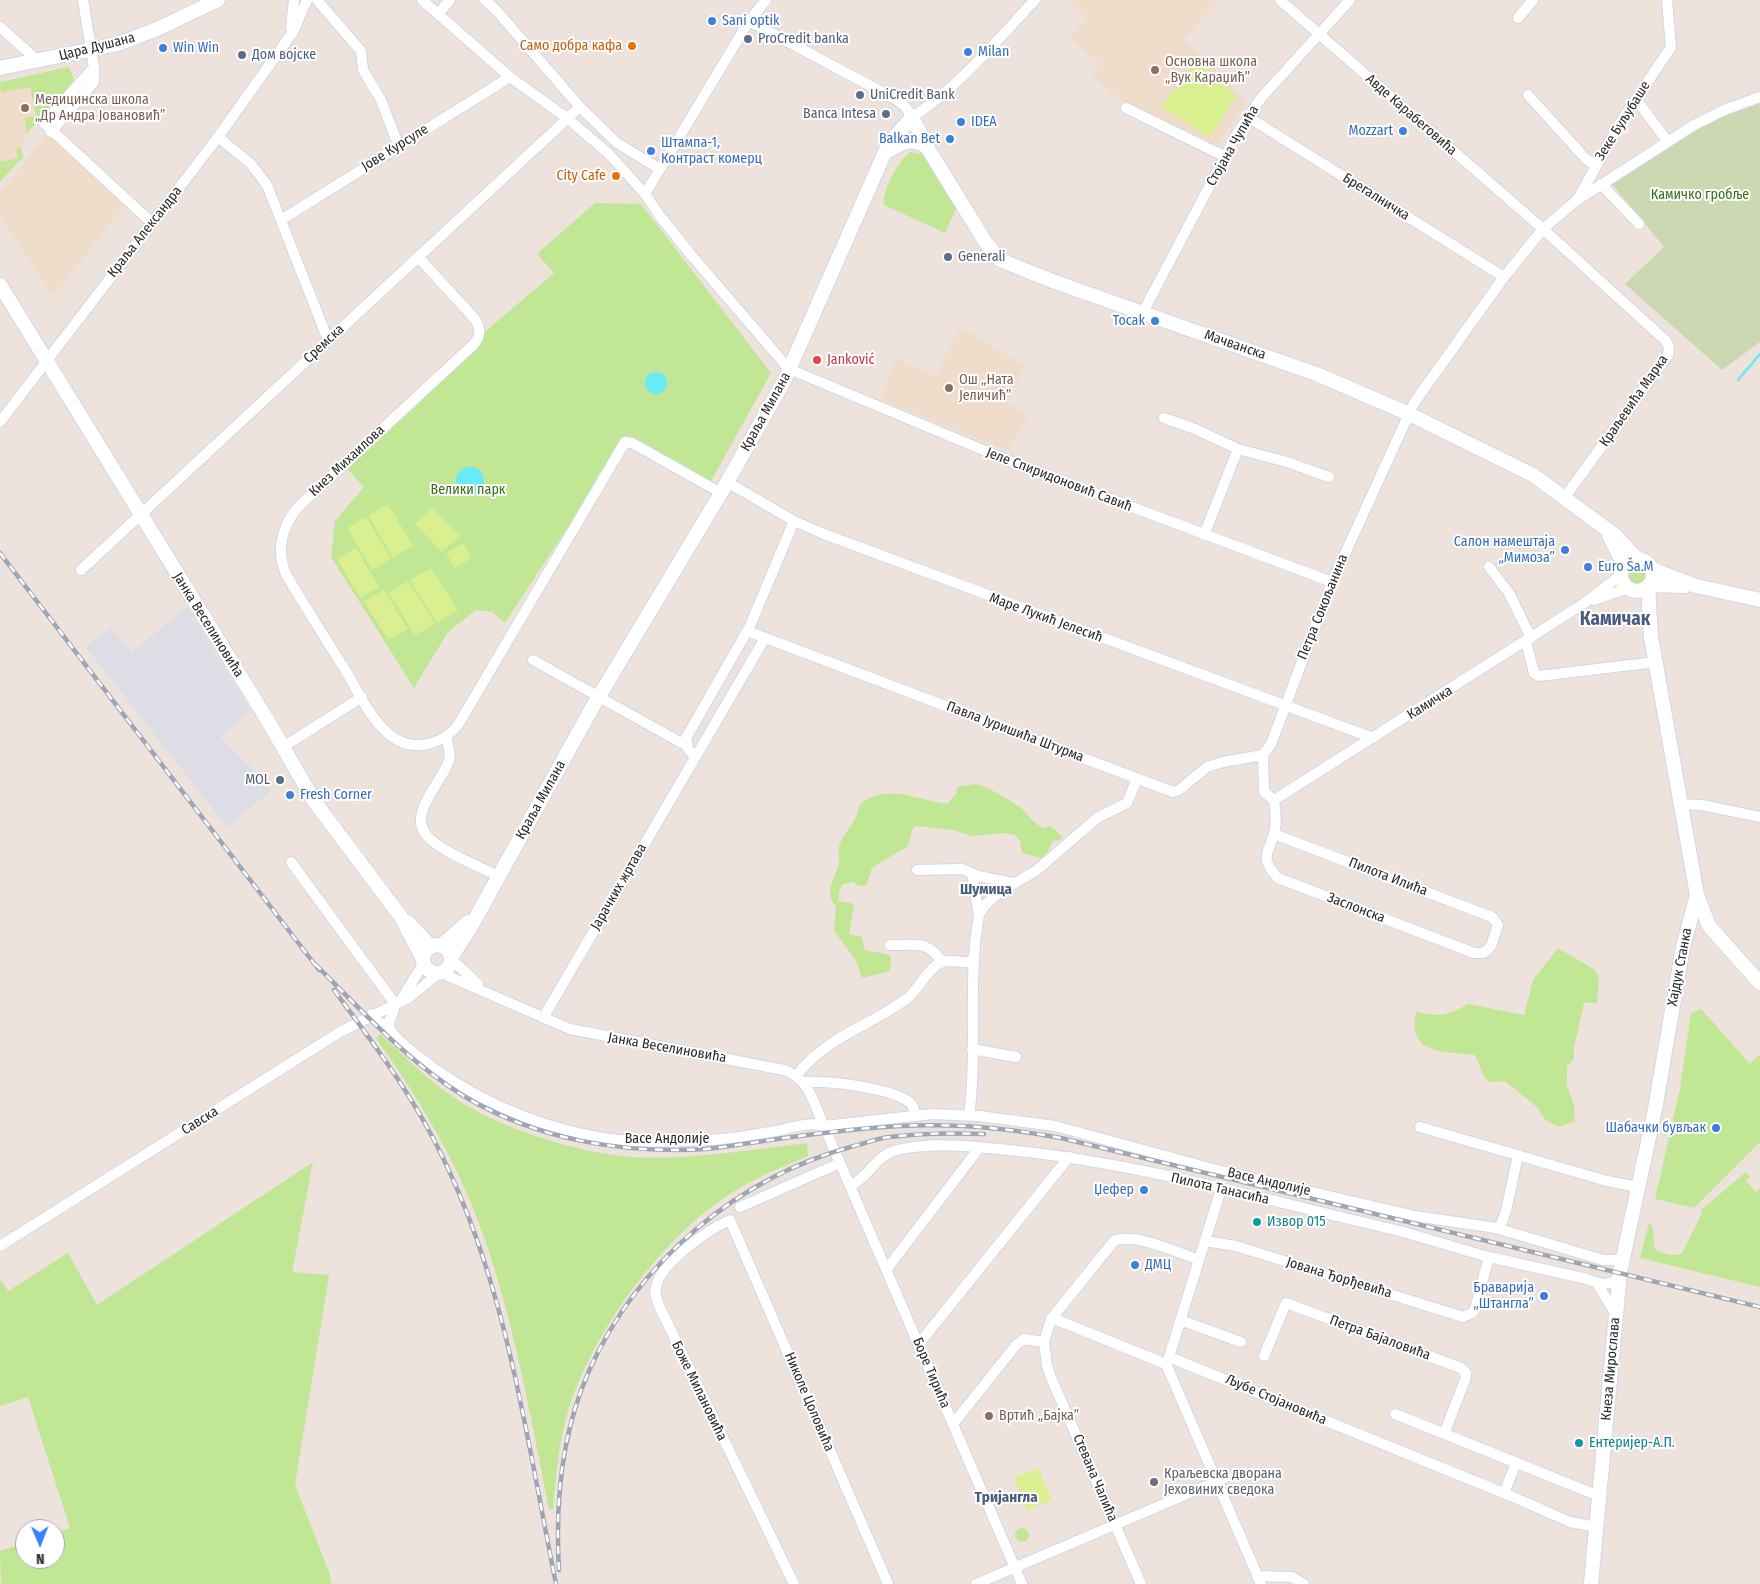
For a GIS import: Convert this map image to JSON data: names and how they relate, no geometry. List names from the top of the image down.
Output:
{
  "streets": {
    "main road": [
      "Цара Душана",
      "Мачванска",
      "Краља Милана",
      "Јанка Веселиновића",
      "Хајдук Станка",
      "Кнеза Мирослава"
    ],
    "street": [
      "Авде Карабеговића",
      "Зеке Буљубаше",
      "Стојана Чупића",
      "Јове Курсуле",
      "Брегалничка",
      "Краља Александра",
      "Сремска",
      "Краљевића Марка",
      "Кнез Михаилова",
      "Јеле Спиридоновић Савић",
      "Петра Сокољанина",
      "Маре Лукић Јелесић",
      "Камичка",
      "Павла Јуришића Штурма",
      "Пилота Илића",
      "Јарачких жртава",
      "Заслонска",
      "Савска",
      "Васе Андолије",
      "Пилота Танасића",
      "Јована Ђорђевића",
      "Петра Бајаловића",
      "Боре Тирића",
      "Боже Милановића",
      "Љубе Стојановића",
      "Николе Цоловића",
      "Стевана Чалића"
    ]
  },
  "crossings": [
    ["Авде Карабеговића", "Зеке Буљубаше"],
    ["Авде Карабеговића", "Стојана Чупића"],
    ["Авде Карабеговића", "Краљевића Марка"],
    ["Зеке Буљубаше", "Брегалничка"],
    ["Зеке Буљубаше", "Краљевића Марка"],
    ["Зеке Буљубаше", "Петра Сокољанина"],
    ["Стојана Чупића", "Брегалничка"],
    ["Стојана Чупића", "Мачванска"],
    ["Брегалничка", "Петра Сокољанина"],
    ["Краља Александра", "Јанка Веселиновића"],
    ["Сремска", "Кнез Михаилова"],
    ["Сремска", "Јанка Веселиновића"],
    ["Мачванска", "Краљевића Марка"],
    ["Мачванска", "Краља Милана"],
    ["Мачванска", "Петра Сокољанина"],
    ["Мачванска", "Камичка"],
    ["Мачванска", "Хајдук Станка"],
    ["Краља Милана", "Јеле Спиридоновић Савић"],
    ["Краља Милана", "Маре Лукић Јелесић"],
    ["Краља Милана", "Јанка Веселиновића"],
    ["Краља Милана", "Савска"],
    ["Јеле Спиридоновић Савић", "Петра Сокољанина"],
    ["Петра Сокољанина", "Маре Лукић Јелесић"],
    ["Петра Сокољанина", "Павла Јуришића Штурма"],
    ["Маре Лукић Јелесић", "Камичка"],
    ["Јанка Веселиновића", "Јарачких жртава"],
    ["Јанка Веселиновића", "Савска"],
    ["Камичка", "Заслонска"],
    ["Камичка", "Хајдук Станка"],
    ["Павла Јуришића Штурма", "Јарачких жртава"],
    ["Пилота Илића", "Заслонска"],
    ["Хајдук Станка", "Васе Андолије"],
    ["Хајдук Станка", "Пилота Танасића"],
    ["Хајдук Станка", "Кнеза Мирослава"],
    ["Савска", "Васе Андолије"],
    ["Васе Андолије", "Пилота Танасића"],
    ["Васе Андолије", "Кнеза Мирослава"],
    ["Васе Андолије", "Боре Тирића"],
    ["Пилота Танасића", "Јована Ђорђевића"],
    ["Пилота Танасића", "Кнеза Мирослава"],
    ["Пилота Танасића", "Боре Тирића"],
    ["Кнеза Мирослава", "Љубе Стојановића"],
    ["Боже Милановића", "Николе Цоловића"]
  ],
  "districts": ["Камичак", "Шумица", "Тријангла"],
  "parks": ["Камичко гробље", "Велики парк"],
  "places": [
    "Sani optik",
    "ProCredit banka",
    "Само добра кафа",
    "Win Win",
    "Milan",
    "Дом војске",
    "Основна школа „Вук Караџић”",
    "UniCredit Bank",
    "Медицинска школа „Др Андра Јовановић”",
    "Banca Intesa",
    "IDEA",
    "Mozzart",
    "Balkan Bet",
    "Штампа-1, Контраст комерц",
    "City Cafe",
    "Generali",
    "Tocak",
    "Janković",
    "Ош „Ната Јеличић”",
    "Салон намештаја „Мимоза”",
    "Euro Ša.M",
    "MOL",
    "Fresh Corner",
    "Шабачки бувљак",
    "Џефер",
    "Извор 015",
    "ДМЦ",
    "Браварија „Штангла”",
    "Вртић „Бајка”",
    "Ентеријер-А.П.",
    "Краљевска дворана Јеховиних сведока"
  ],
  "north": "bottom"
}
